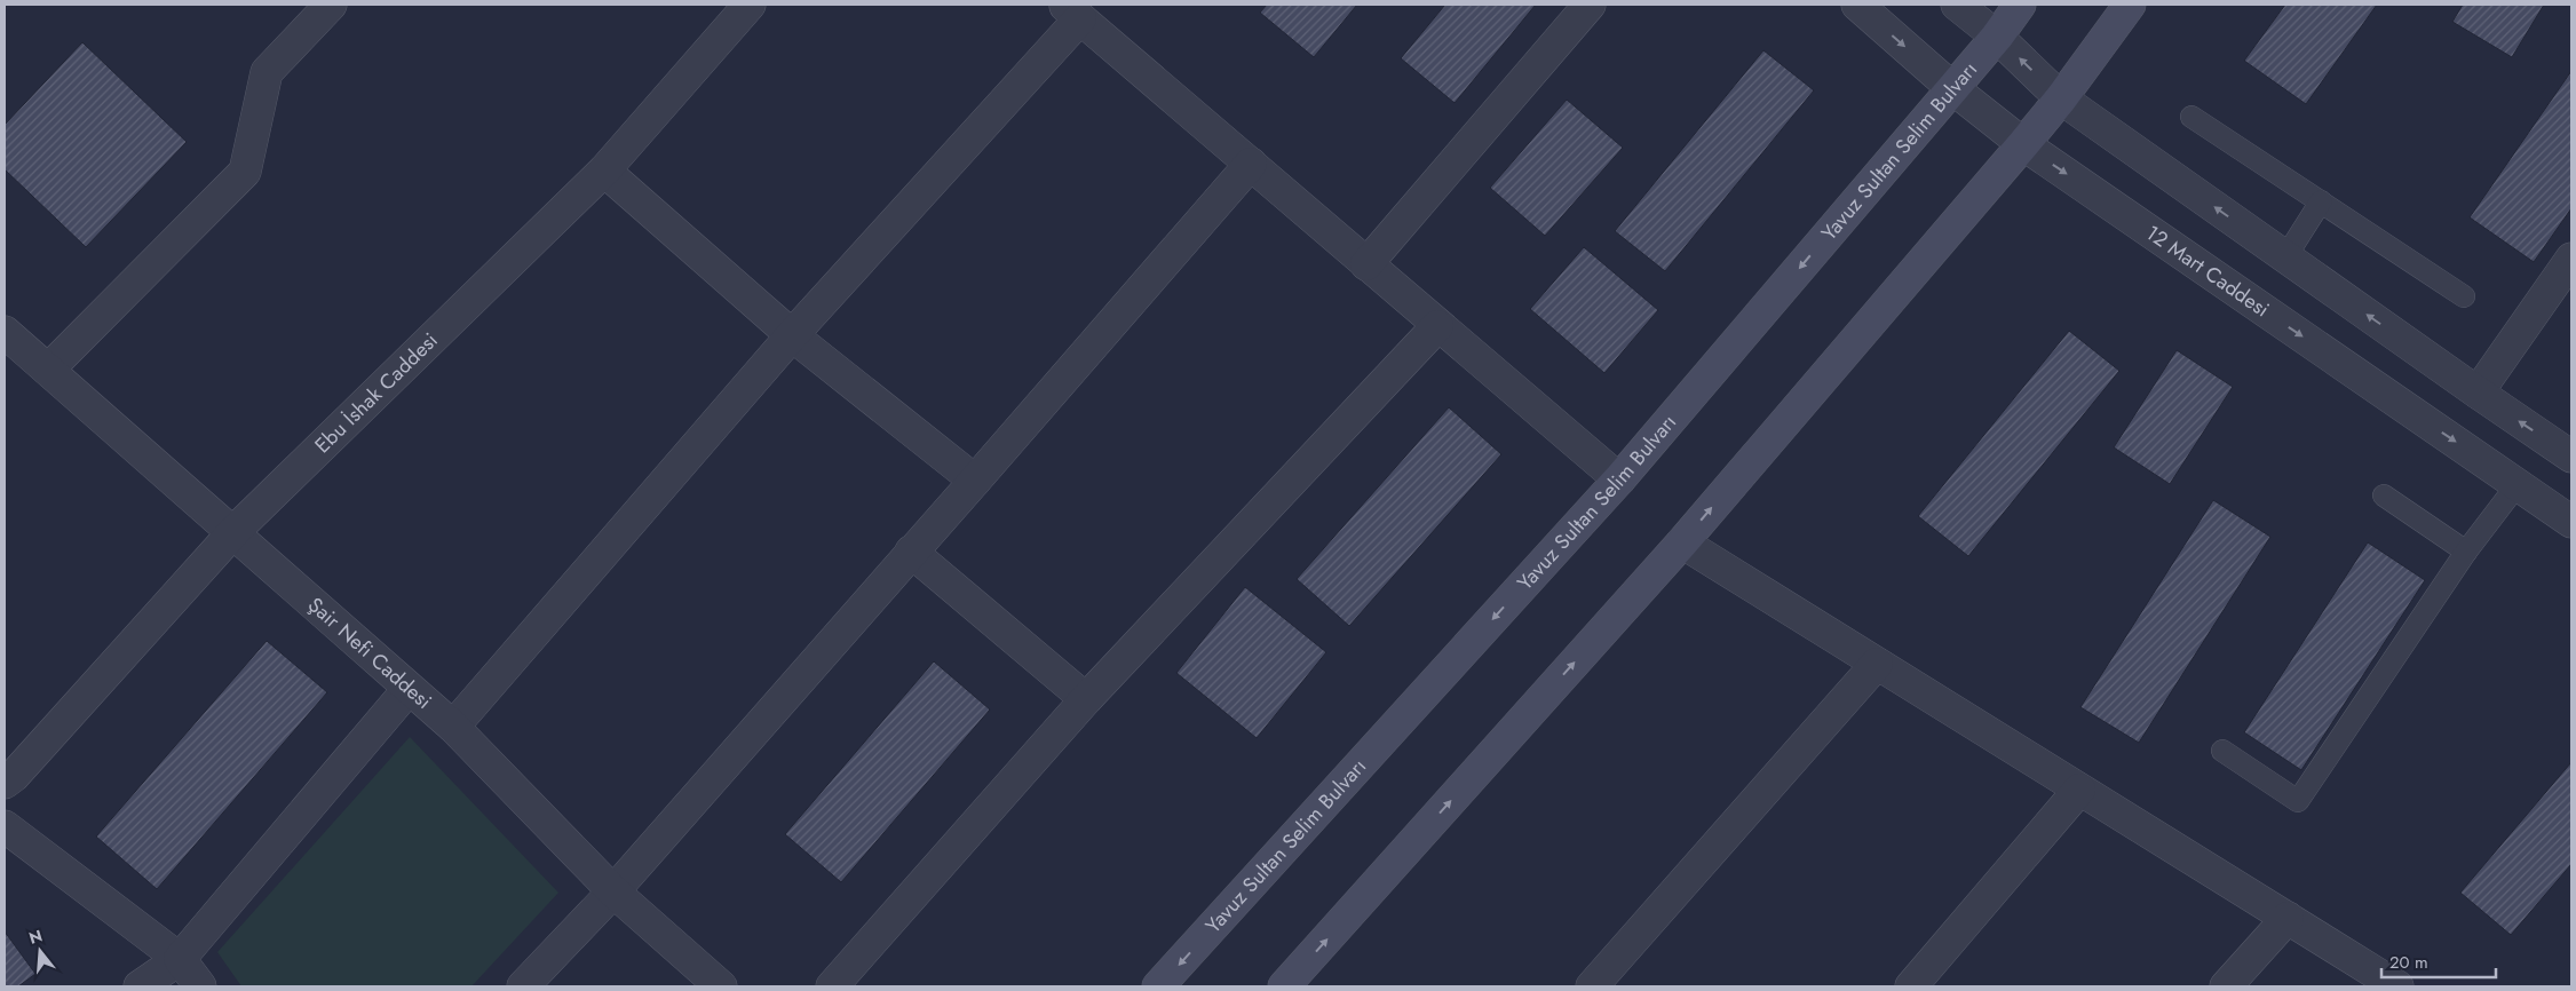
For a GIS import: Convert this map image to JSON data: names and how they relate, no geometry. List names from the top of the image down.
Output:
{
  "streets": {
    "main road": ["Yavuz Sultan Selim Bulvarı"],
    "street": ["12 Mart Caddesi", "Ebu İshak Caddesi", "Şair Nefi Caddesi"]
  },
  "crossings": [
    ["Yavuz Sultan Selim Bulvarı", "12 Mart Caddesi"],
    ["Ebu İshak Caddesi", "Şair Nefi Caddesi"]
  ],
  "scale_bar": "20 m",
  "north": "top"
}
